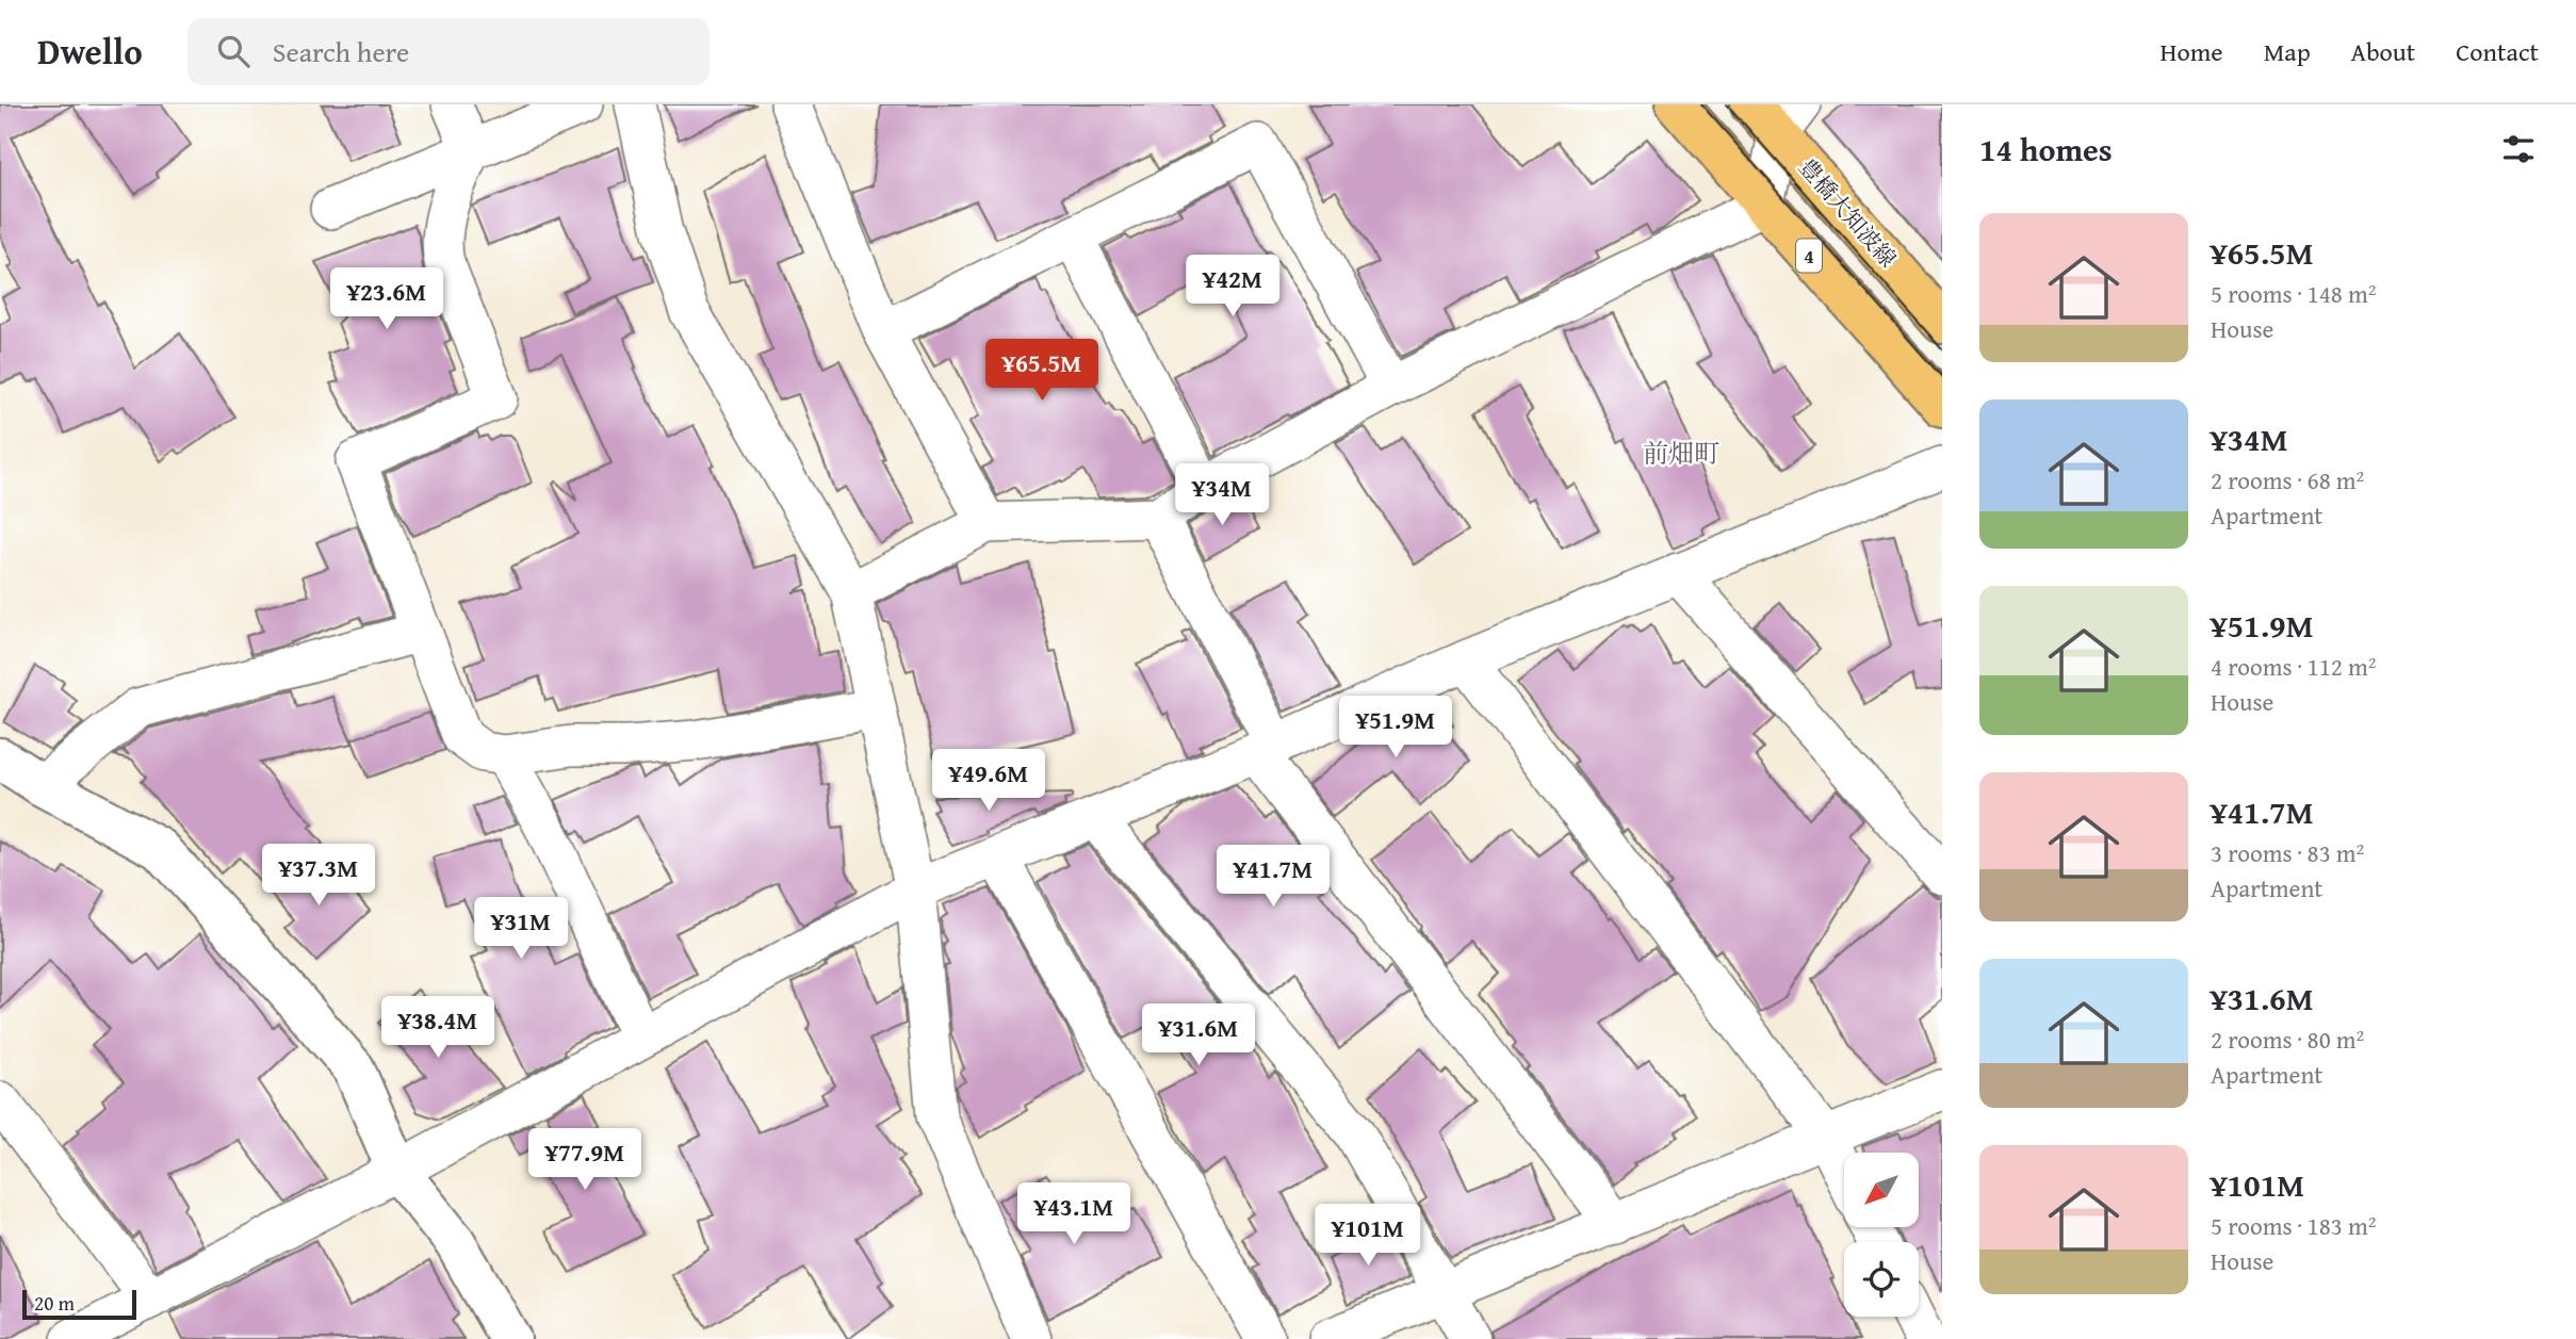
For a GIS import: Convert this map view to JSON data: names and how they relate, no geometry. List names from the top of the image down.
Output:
{
  "streets": {
    "main road": ["豊橋大知波線", "4"]
  },
  "districts": ["前畑町"],
  "scale_bar": "20 m",
  "north": "bottom left",
  "page": {
    "header": "Dwello",
    "search": "Search here",
    "nav": [
      "Home",
      "Map",
      "About",
      "Contact"
    ],
    "heading": "14 homes",
    "list": [
      {
        "name": "¥65.5M",
        "note": "5 rooms · 148 m² · House"
      },
      {
        "name": "¥34M",
        "note": "2 rooms · 68 m² · Apartment"
      },
      {
        "name": "¥51.9M",
        "note": "4 rooms · 112 m² · House"
      },
      {
        "name": "¥41.7M",
        "note": "3 rooms · 83 m² · Apartment"
      },
      {
        "name": "¥31.6M",
        "note": "2 rooms · 80 m² · Apartment"
      },
      {
        "name": "¥101M",
        "note": "5 rooms · 183 m² · House"
      }
    ],
    "price": [
      "¥42M",
      "¥23.6M",
      "¥65.5M",
      "¥34M",
      "¥51.9M",
      "¥49.6M",
      "¥37.3M",
      "¥41.7M",
      "¥31M",
      "¥38.4M",
      "¥31.6M",
      "¥77.9M",
      "¥43.1M",
      "¥101M"
    ],
    "scale": "20 m"
  }
}
